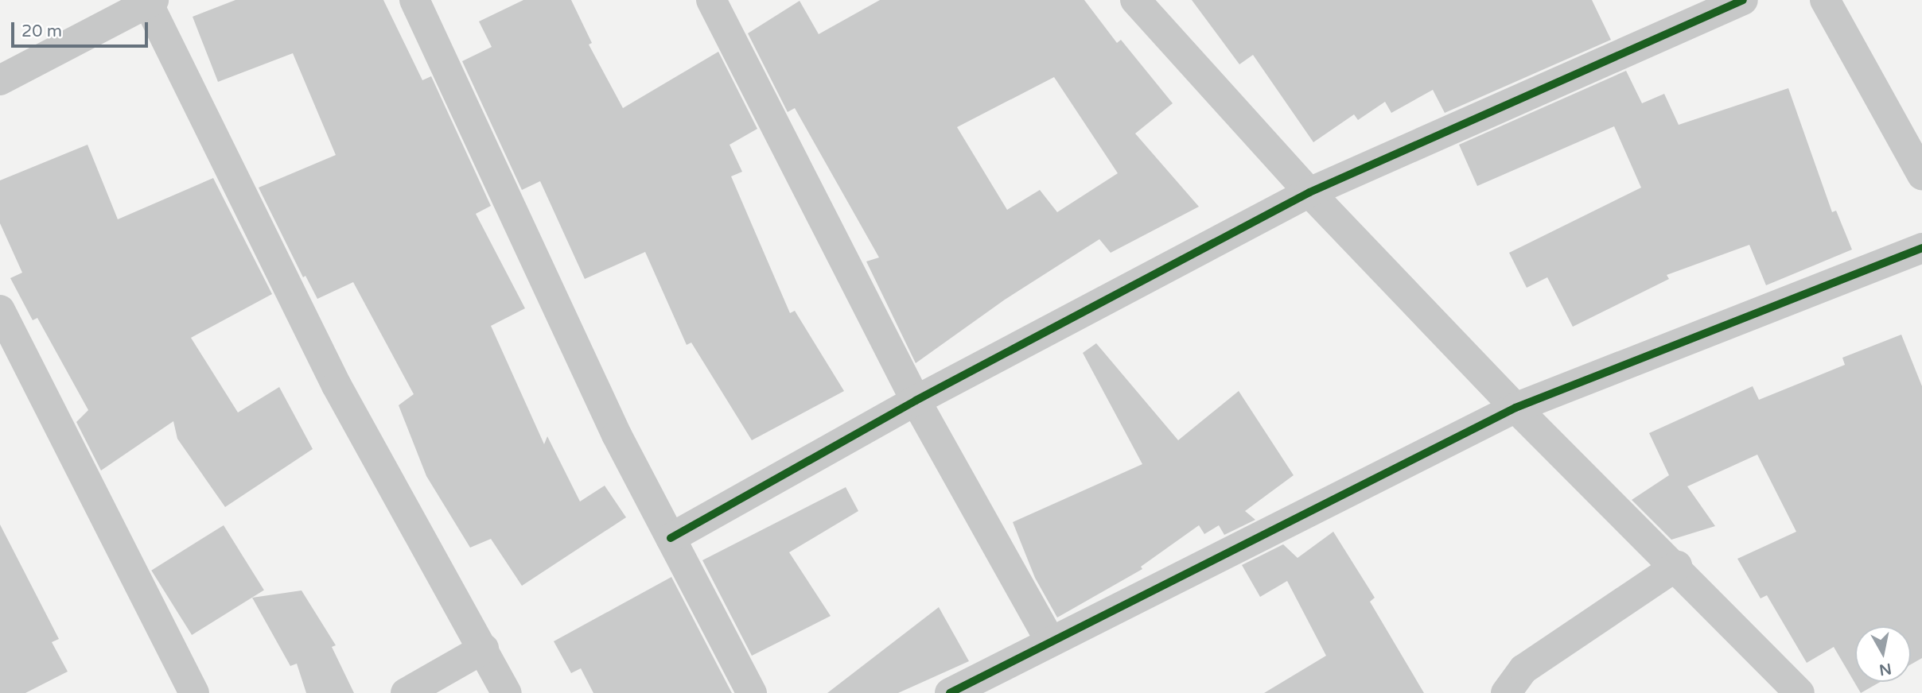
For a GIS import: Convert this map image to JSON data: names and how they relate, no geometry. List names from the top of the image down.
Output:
{
  "scale_bar": "20 m",
  "north": "bottom"
}
